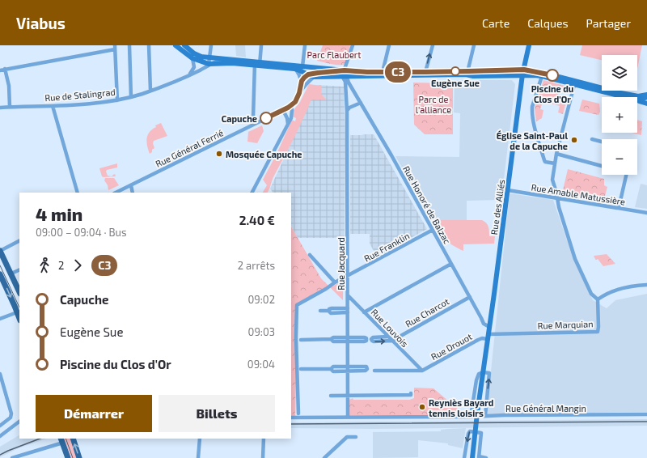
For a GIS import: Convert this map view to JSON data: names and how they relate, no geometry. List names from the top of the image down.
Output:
{
  "streets": {
    "street": [
      "Rue de Stalingrad",
      "Rue Général Ferrié",
      "Rue Amable Matussière",
      "Rue Honoré de Balzac",
      "Rue des Alliés",
      "Rue Franklin",
      "Rue Jacquard",
      "Rue Charcot",
      "Rue Marquian",
      "Rue Louvois",
      "Rue Drouot",
      "Rue Général Mangin"
    ]
  },
  "crossings": [
    ["Rue de Stalingrad", "Rue Honoré de Balzac"],
    ["Rue de Stalingrad", "Rue des Alliés"],
    ["Rue Amable Matussière", "Rue des Alliés"],
    ["Rue Honoré de Balzac", "Rue des Alliés"],
    ["Rue Honoré de Balzac", "Rue Franklin"],
    ["Rue Honoré de Balzac", "Rue Jacquard"],
    ["Rue Honoré de Balzac", "Rue Charcot"],
    ["Rue des Alliés", "Rue Marquian"],
    ["Rue des Alliés", "Rue Drouot"],
    ["Rue des Alliés", "Rue Général Mangin"],
    ["Rue Franklin", "Rue Jacquard"],
    ["Rue Jacquard", "Rue Louvois"],
    ["Rue Jacquard", "Rue Général Mangin"],
    ["Rue Charcot", "Rue Louvois"],
    ["Rue Marquian", "Rue Drouot"],
    ["Rue Louvois", "Rue Drouot"]
  ],
  "parks": ["Parc Flaubert", "Parc de l'alliance"],
  "places": [
    "Eugène Sue",
    "Piscine du Clos d'Or",
    "Capuche",
    "Église Saint-Paul de la Capuche",
    "Mosquée Capuche",
    "Reyniès Bayard tennis loisirs"
  ],
  "lines": ["bus line C3"],
  "page": {
    "header": "Viabus",
    "nav": ["Carte", "Calques", "Partager"],
    "on_map": "C3",
    "map_buttons": ["+", "−"],
    "heading": ["4 min", "09:00 – 09:04 · Bus", "2.40 €"],
    "legs": ["2", "C3", "2 arrêts"],
    "list": [
      {
        "name": "Capuche",
        "value": "09:02"
      },
      {
        "name": "Eugène Sue",
        "value": "09:03"
      },
      {
        "name": "Piscine du Clos d'Or",
        "value": "09:04"
      }
    ],
    "buttons": ["Démarrer", "Billets"]
  }
}
